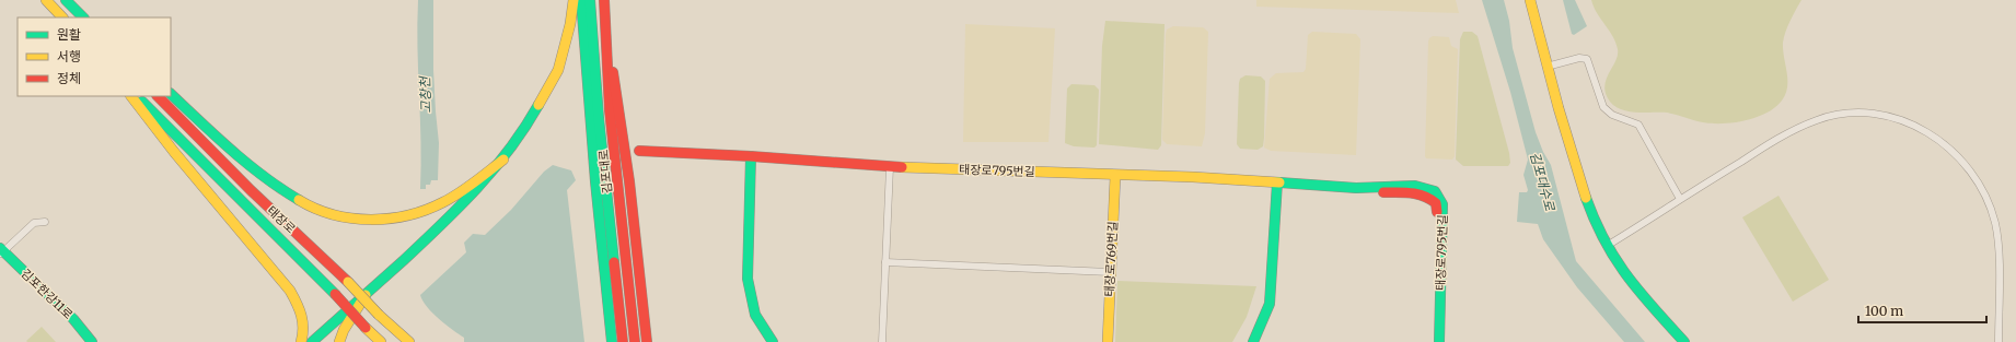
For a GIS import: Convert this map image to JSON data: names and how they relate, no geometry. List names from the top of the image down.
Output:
{
  "streets": {
    "main road": [
      "태장로795번길",
      "김포대로",
      "태장로",
      "태장로769번길",
      "김포한강11로"
    ]
  },
  "crossings": [
    ["태장로795번길", "태장로769번길"]
  ],
  "water": ["고창천", "김포대수로"],
  "legend": ["원활", "서행", "정체"],
  "scale_bar": "100 m"
}
